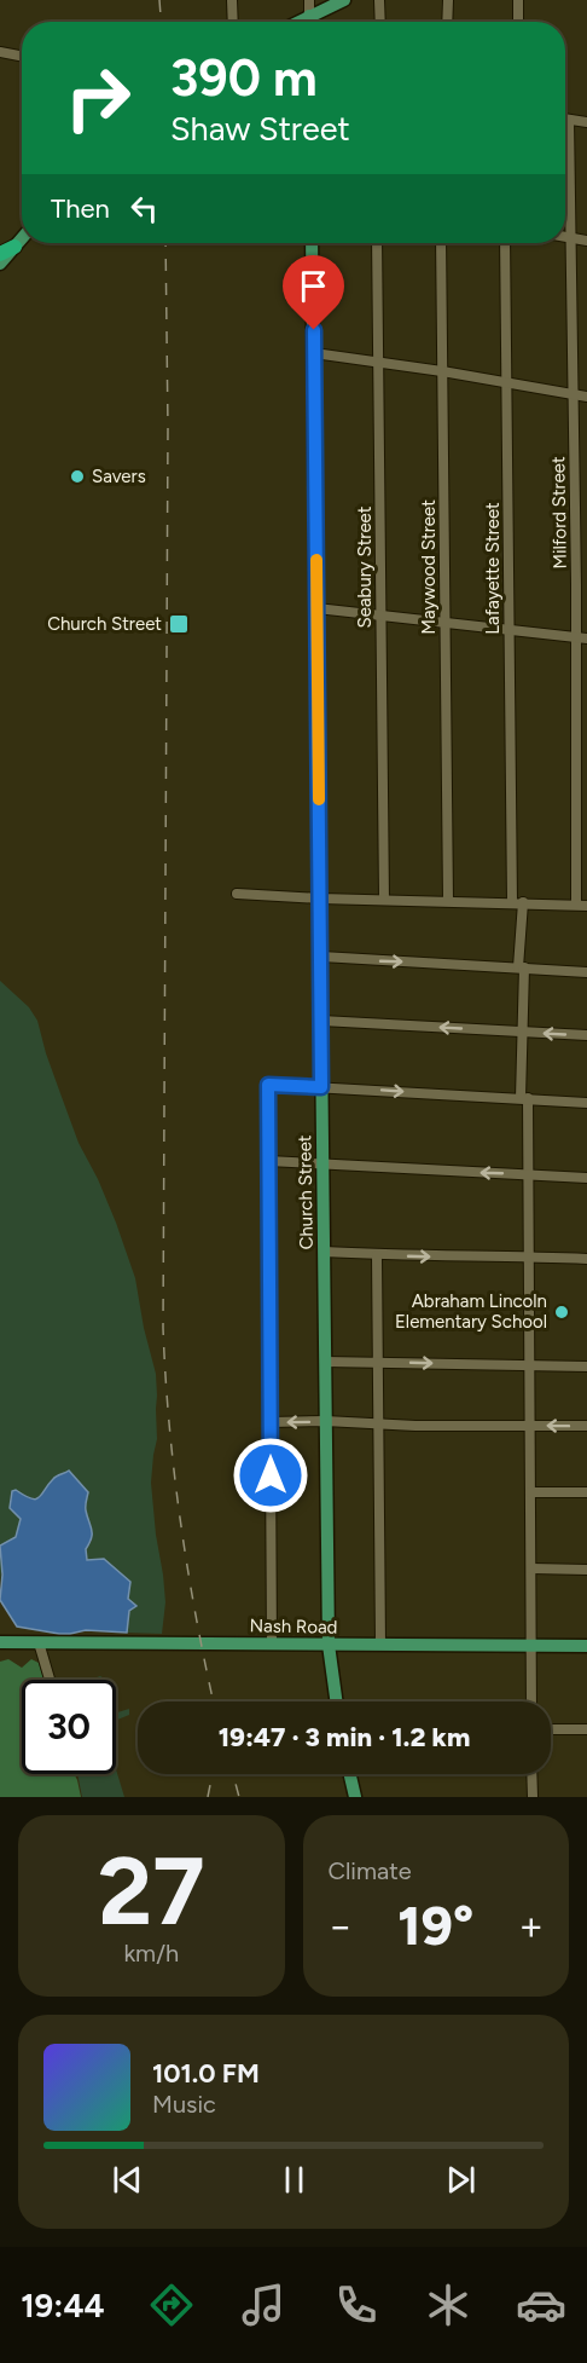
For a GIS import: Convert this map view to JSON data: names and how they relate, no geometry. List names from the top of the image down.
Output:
{
  "streets": {
    "main road": ["Church Street", "Nash Road"],
    "street": [
      "Milford Street",
      "Seabury Street",
      "Maywood Street",
      "Lafayette Street"
    ]
  },
  "crossings": [
    ["Lafayette Street", "Nash Road"],
    ["Church Street", "Nash Road"]
  ],
  "places": {
    "other": ["Savers", "Abraham Lincoln Elementary School"],
    "transit": ["Church Street"]
  },
  "page": {
    "turn": ["390 m", "Shaw Street"],
    "then": "Then",
    "limit": "30",
    "trip": "19:47 · 3 min · 1.2 km",
    "tile": [
      ["27", "km/h"],
      "Climate"
    ],
    "heat": ["−", "19°", "+"],
    "song": ["101.0 FM", "Music"],
    "tabs": "19:44"
  }
}
